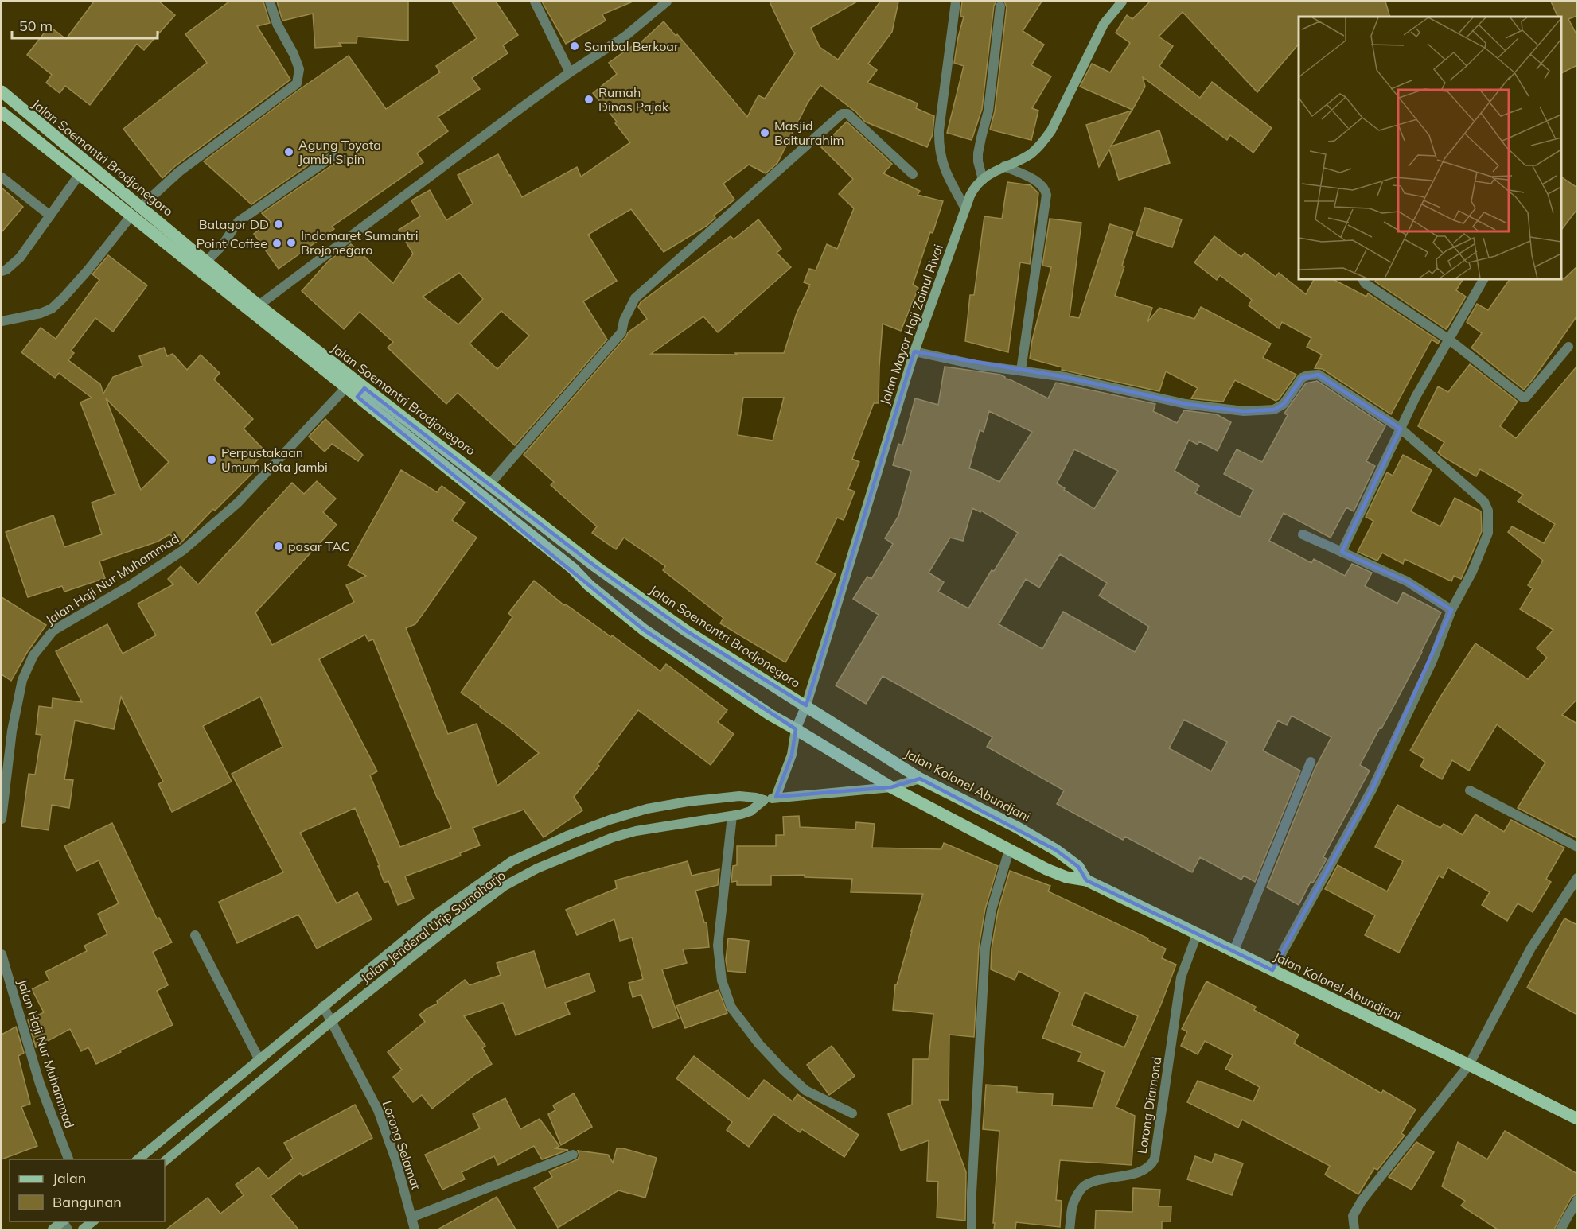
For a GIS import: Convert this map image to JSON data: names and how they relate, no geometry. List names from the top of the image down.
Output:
{
  "streets": {
    "main road": ["Jalan Soemantri Brodjonegoro", "Jalan Kolonel Abundjani"],
    "street": [
      "Jalan Mayor Haji Zainul Rivai",
      "Jalan Haji Nur Muhammad",
      "Jalan Jenderal Urip Sumoharjo",
      "Lorong Diamond",
      "Lorong Selamat"
    ]
  },
  "crossings": [
    ["Jalan Soemantri Brodjonegoro", "Jalan Mayor Haji Zainul Rivai"],
    ["Jalan Soemantri Brodjonegoro", "Jalan Haji Nur Muhammad"],
    ["Jalan Soemantri Brodjonegoro", "Jalan Kolonel Abundjani"],
    ["Jalan Mayor Haji Zainul Rivai", "Jalan Kolonel Abundjani"],
    ["Jalan Kolonel Abundjani", "Lorong Diamond"],
    ["Jalan Jenderal Urip Sumoharjo", "Lorong Selamat"]
  ],
  "places": [
    "Sambal Berkoar",
    "Rumah Dinas Pajak",
    "Masjid Baiturrahim",
    "Agung Toyota Jambi Sipin",
    "Batagor DD",
    "Indomaret Sumantri Brojonegoro",
    "Point Coffee",
    "Perpustakaan Umum Kota Jambi",
    "pasar TAC"
  ],
  "legend": ["Jalan", "Bangunan"],
  "scale_bar": "50 m"
}
